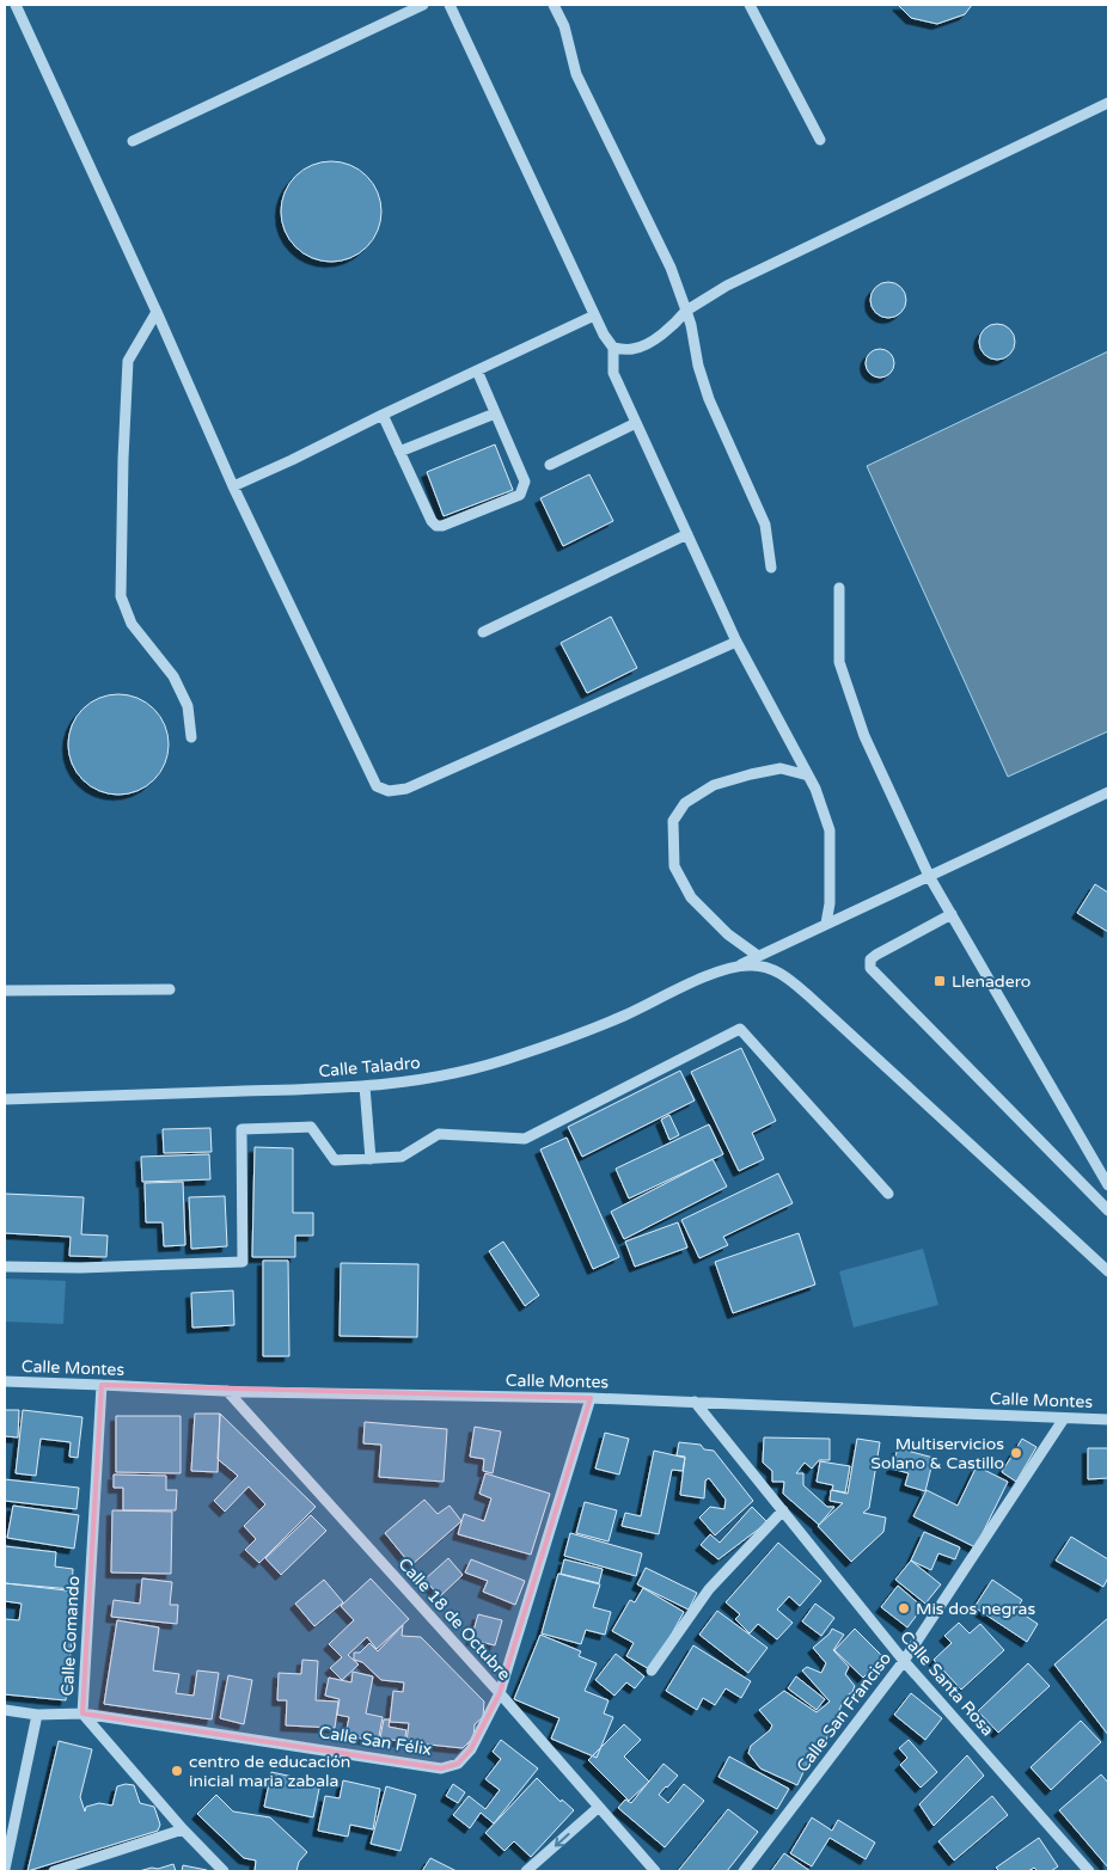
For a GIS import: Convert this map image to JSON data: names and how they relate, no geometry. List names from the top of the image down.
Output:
{
  "streets": {
    "street": [
      "Calle Taladro",
      "Calle Montes",
      "Calle 18 de Octubre",
      "Calle Comando",
      "Calle Santa Rosa",
      "Calle San Franciso",
      "Calle San Félix"
    ]
  },
  "crossings": [
    ["Calle Montes", "Calle 18 de Octubre"],
    ["Calle Montes", "Calle Comando"],
    ["Calle Montes", "Calle Santa Rosa"],
    ["Calle Montes", "Calle San Franciso"],
    ["Calle Montes", "Calle San Félix"],
    ["Calle 18 de Octubre", "Calle San Félix"],
    ["Calle Comando", "Calle San Félix"],
    ["Calle Santa Rosa", "Calle San Franciso"]
  ],
  "places": {
    "transit": ["Llenadero"],
    "other": ["Multiservicios Solano & Castillo", "Mis dos negras", "centro de educación inicial maria zabala"]
  }
}
